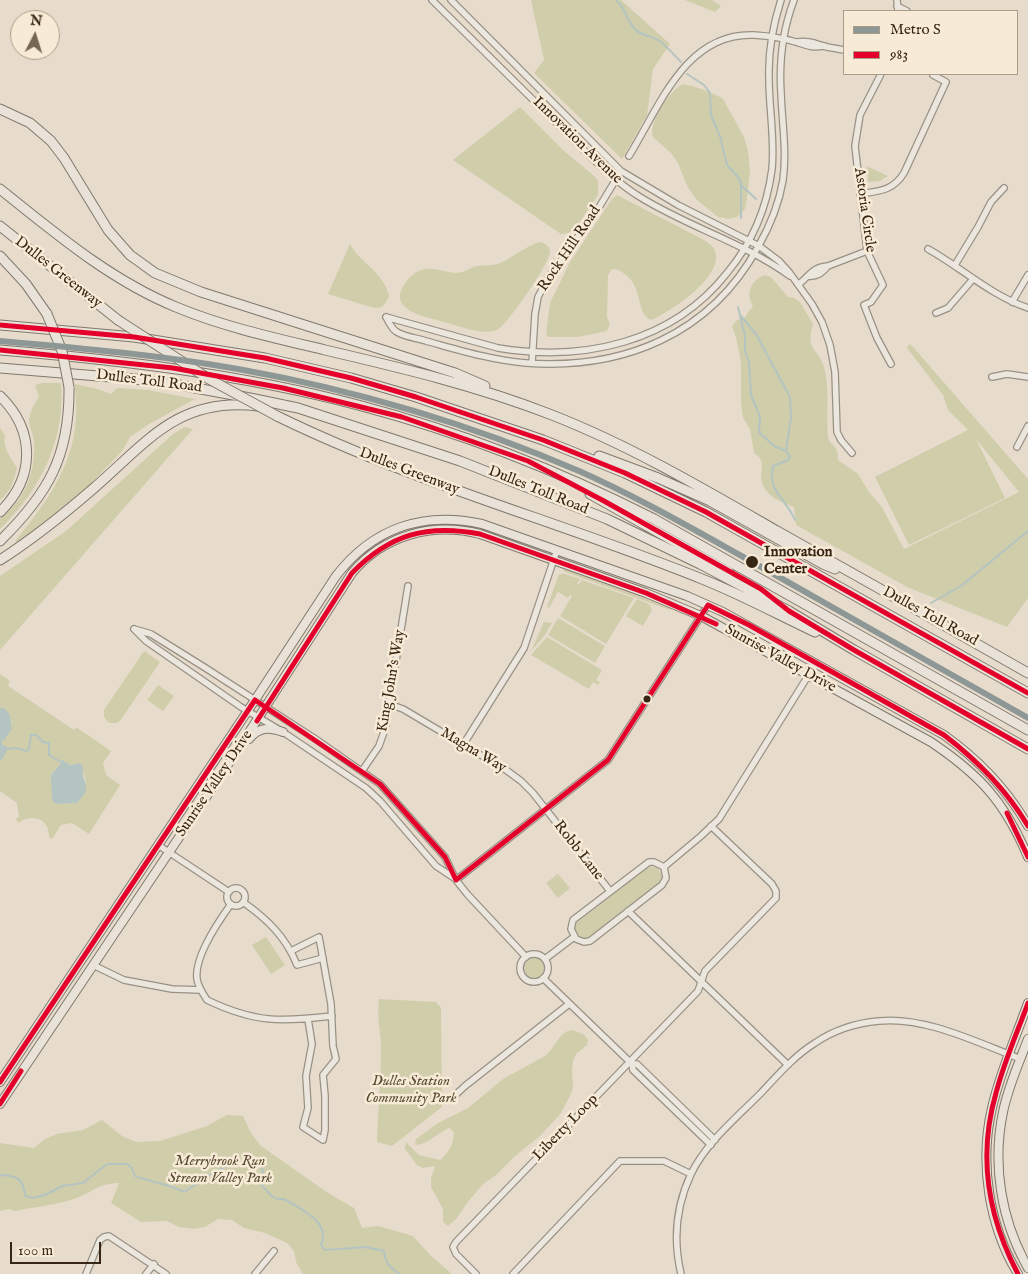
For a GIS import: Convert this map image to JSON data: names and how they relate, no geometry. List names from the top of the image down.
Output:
{
  "streets": {
    "highway": ["Dulles Greenway", "Dulles Toll Road"],
    "main road": ["Sunrise Valley Drive"],
    "street": [
      "Innovation Avenue",
      "Astoria Circle",
      "Rock Hill Road",
      "King John's Way",
      "Magna Way",
      "Robb Lane",
      "Liberty Loop"
    ]
  },
  "crossings": [
    ["Innovation Avenue", "Rock Hill Road"],
    ["Dulles Greenway", "Dulles Toll Road"],
    ["King John's Way", "Magna Way"],
    ["Magna Way", "Robb Lane"]
  ],
  "parks": ["Dulles Station Community Park", "Merrybrook Run Stream Valley Park"],
  "places": ["Innovation Center"],
  "lines": ["transit line 983", "metro line S"],
  "legend": ["Metro S", "983"],
  "scale_bar": "100 m",
  "north": "top"
}
